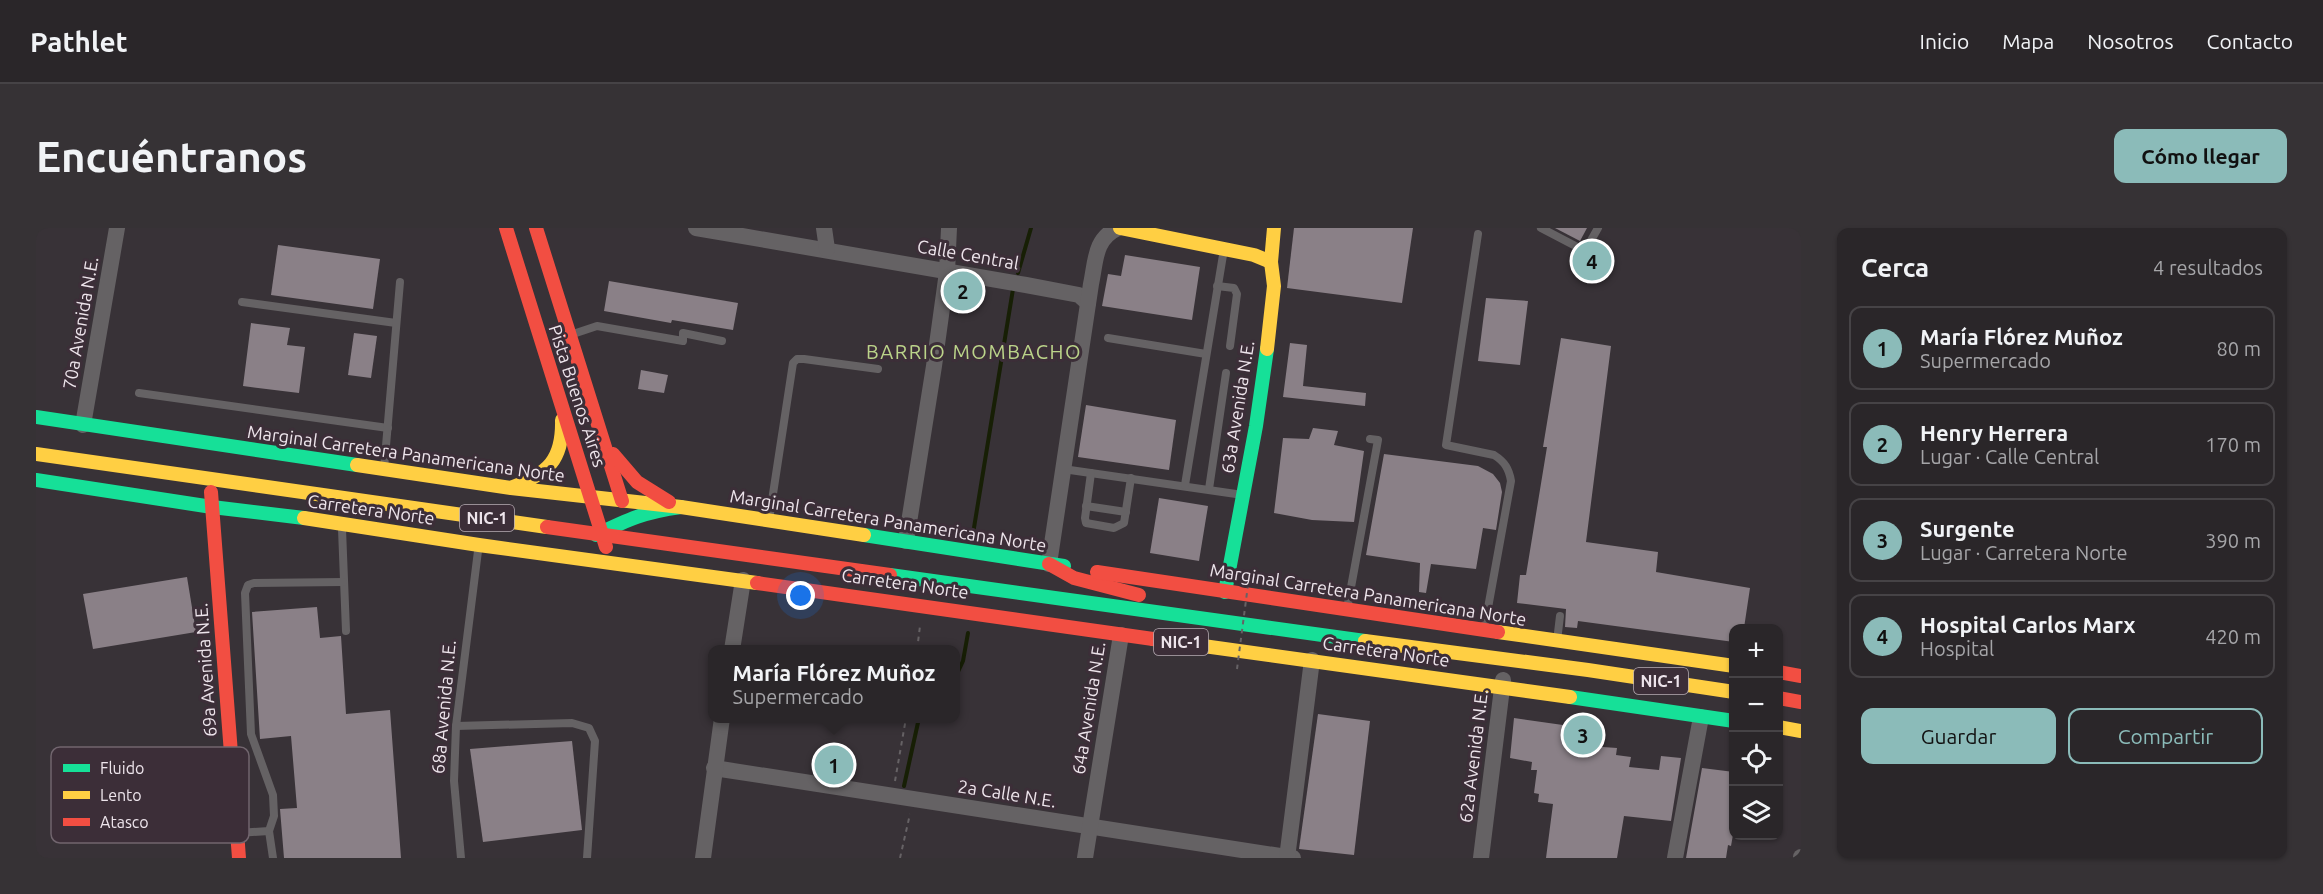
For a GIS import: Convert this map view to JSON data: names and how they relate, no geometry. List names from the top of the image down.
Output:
{
  "streets": {
    "main road": [
      "Pista Buenos Aires",
      "63a Avenida N.E.",
      "Marginal Carretera Panamericana Norte",
      "Carretera Norte",
      "NIC-1",
      "69a Avenida N.E."
    ],
    "street": [
      "Calle Central",
      "70a Avenida N.E.",
      "64a Avenida N.E.",
      "62a Avenida N.E.",
      "2a Calle N.E."
    ],
    "lane": ["68a Avenida N.E."]
  },
  "crossings": [
    ["70a Avenida N.E.", "Marginal Carretera Panamericana Norte"],
    ["Pista Buenos Aires", "Marginal Carretera Panamericana Norte"],
    ["Pista Buenos Aires", "Carretera Norte"],
    ["63a Avenida N.E.", "Marginal Carretera Panamericana Norte"],
    ["Carretera Norte", "69a Avenida N.E."],
    ["Carretera Norte", "68a Avenida N.E."],
    ["Carretera Norte", "64a Avenida N.E."],
    ["Carretera Norte", "62a Avenida N.E."],
    ["64a Avenida N.E.", "2a Calle N.E."]
  ],
  "districts": ["BARRIO MOMBACHO"],
  "legend": ["Fluido", "Lento", "Atasco"],
  "page": {
    "header": "Pathlet",
    "nav": [
      "Inicio",
      "Mapa",
      "Nosotros",
      "Contacto"
    ],
    "buttons": [
      "Cómo llegar",
      ["Guardar", "Compartir"]
    ],
    "title": "Encuéntranos",
    "heading": ["Cerca", "4 resultados"],
    "pins": [
      "4",
      "2",
      "3",
      "1"
    ],
    "list": [
      {
        "mark": "1",
        "name": "María Flórez Muñoz",
        "note": "Supermercado",
        "value": "80 m"
      },
      {
        "mark": "2",
        "name": "Henry Herrera",
        "note": "Lugar · Calle Central",
        "value": "170 m"
      },
      {
        "mark": "3",
        "name": "Surgente",
        "note": "Lugar · Carretera Norte",
        "value": "390 m"
      },
      {
        "mark": "4",
        "name": "Hospital Carlos Marx",
        "note": "Hospital",
        "value": "420 m"
      }
    ],
    "map_buttons": ["+", "−"],
    "popup": ["María Flórez Muñoz", "Supermercado"]
  }
}
